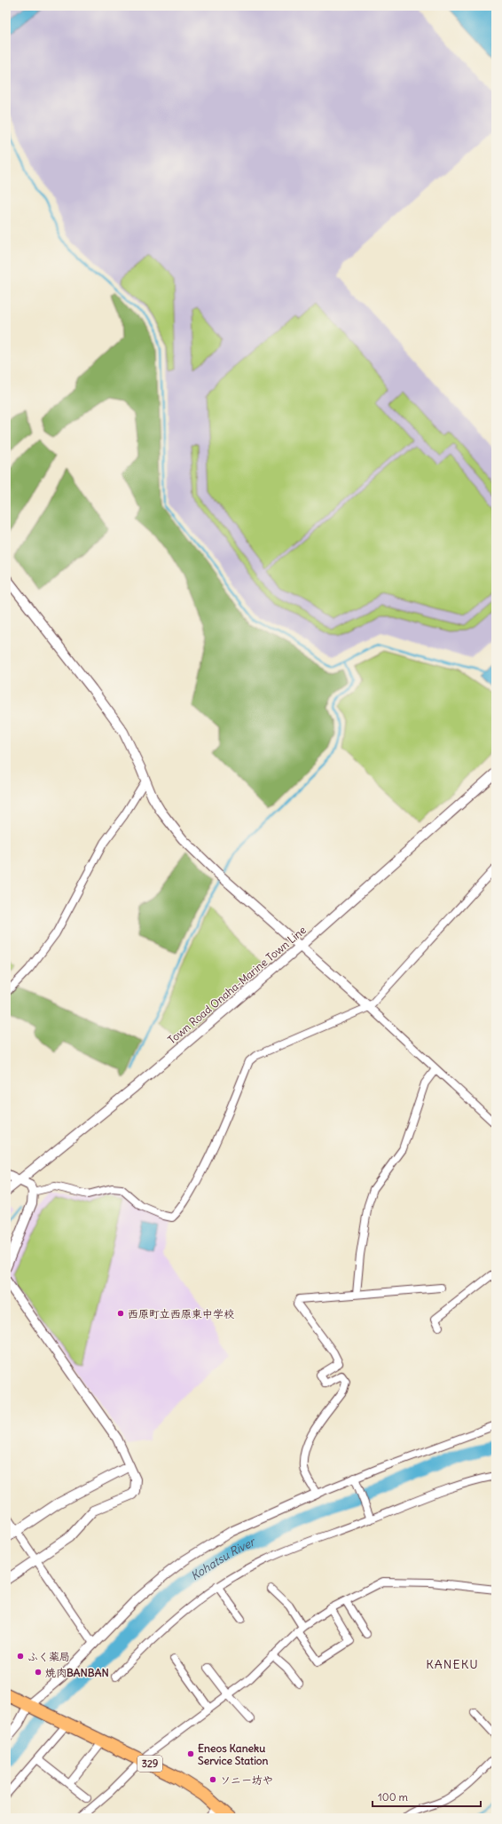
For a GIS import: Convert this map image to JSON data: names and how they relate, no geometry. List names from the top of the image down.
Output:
{
  "streets": {
    "highway": ["329"],
    "street": ["Town Road Onaha-Marine Town Line"]
  },
  "districts": ["KANEKU"],
  "water": ["Kohatsu River"],
  "places": [
    "西原町立西原東中学校",
    "ふく薬局",
    "焼肉BANBAN",
    "Eneos Kaneku Service Station",
    "ソニー坊や"
  ],
  "scale_bar": "100 m"
}
